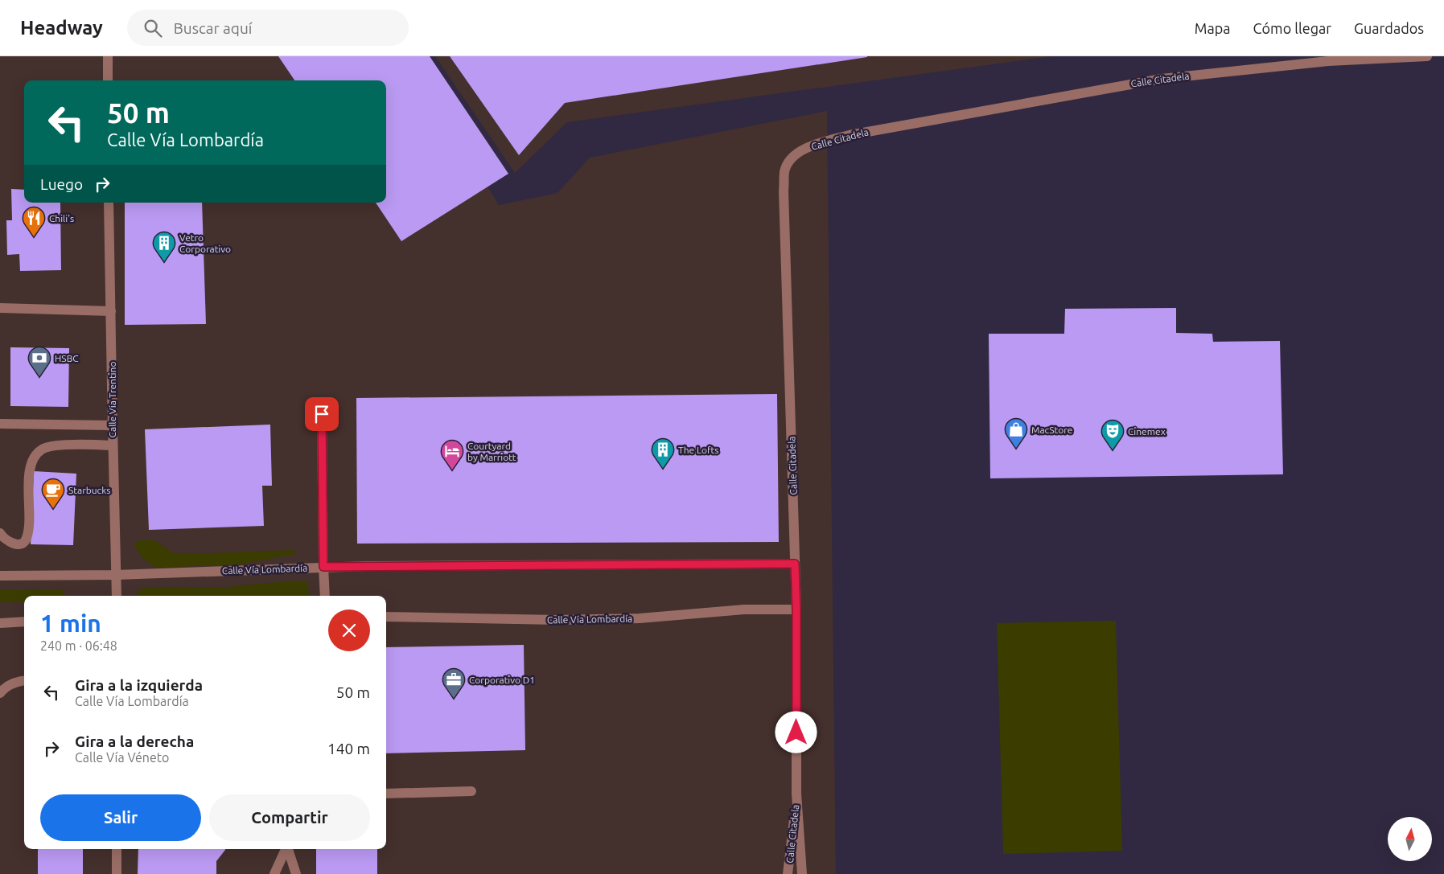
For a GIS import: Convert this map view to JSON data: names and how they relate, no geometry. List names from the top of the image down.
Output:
{
  "streets": {
    "street": ["Calle Citadela", "Calle Vía Trentino", "Calle Vía Lombardía"]
  },
  "crossings": [
    ["Calle Citadela", "Calle Vía Lombardía"],
    ["Calle Vía Trentino", "Calle Vía Lombardía"]
  ],
  "places": {
    "restaurant": ["Chili's"],
    "building": ["Vetro Corporativo", "The Lofts"],
    "bank": ["HSBC"],
    "shop": ["MacStore"],
    "theatre": ["Cinemex"],
    "hotel": ["Courtyard by Marriott"],
    "cafe": ["Starbucks"],
    "office": ["Corporativo D1"]
  },
  "north": "top",
  "page": {
    "header": "Headway",
    "search": "Buscar aquí",
    "nav": ["Mapa", "Cómo llegar", "Guardados"],
    "turn": ["50 m", "Calle Vía Lombardía"],
    "then": "Luego",
    "heading": ["1 min", "240 m · 06:48"],
    "list": [
      {
        "name": "Gira a la izquierda",
        "note": "Calle Vía Lombardía",
        "value": "50 m"
      },
      {
        "name": "Gira a la derecha",
        "note": "Calle Vía Véneto",
        "value": "140 m"
      }
    ],
    "buttons": ["Salir", "Compartir"]
  }
}
